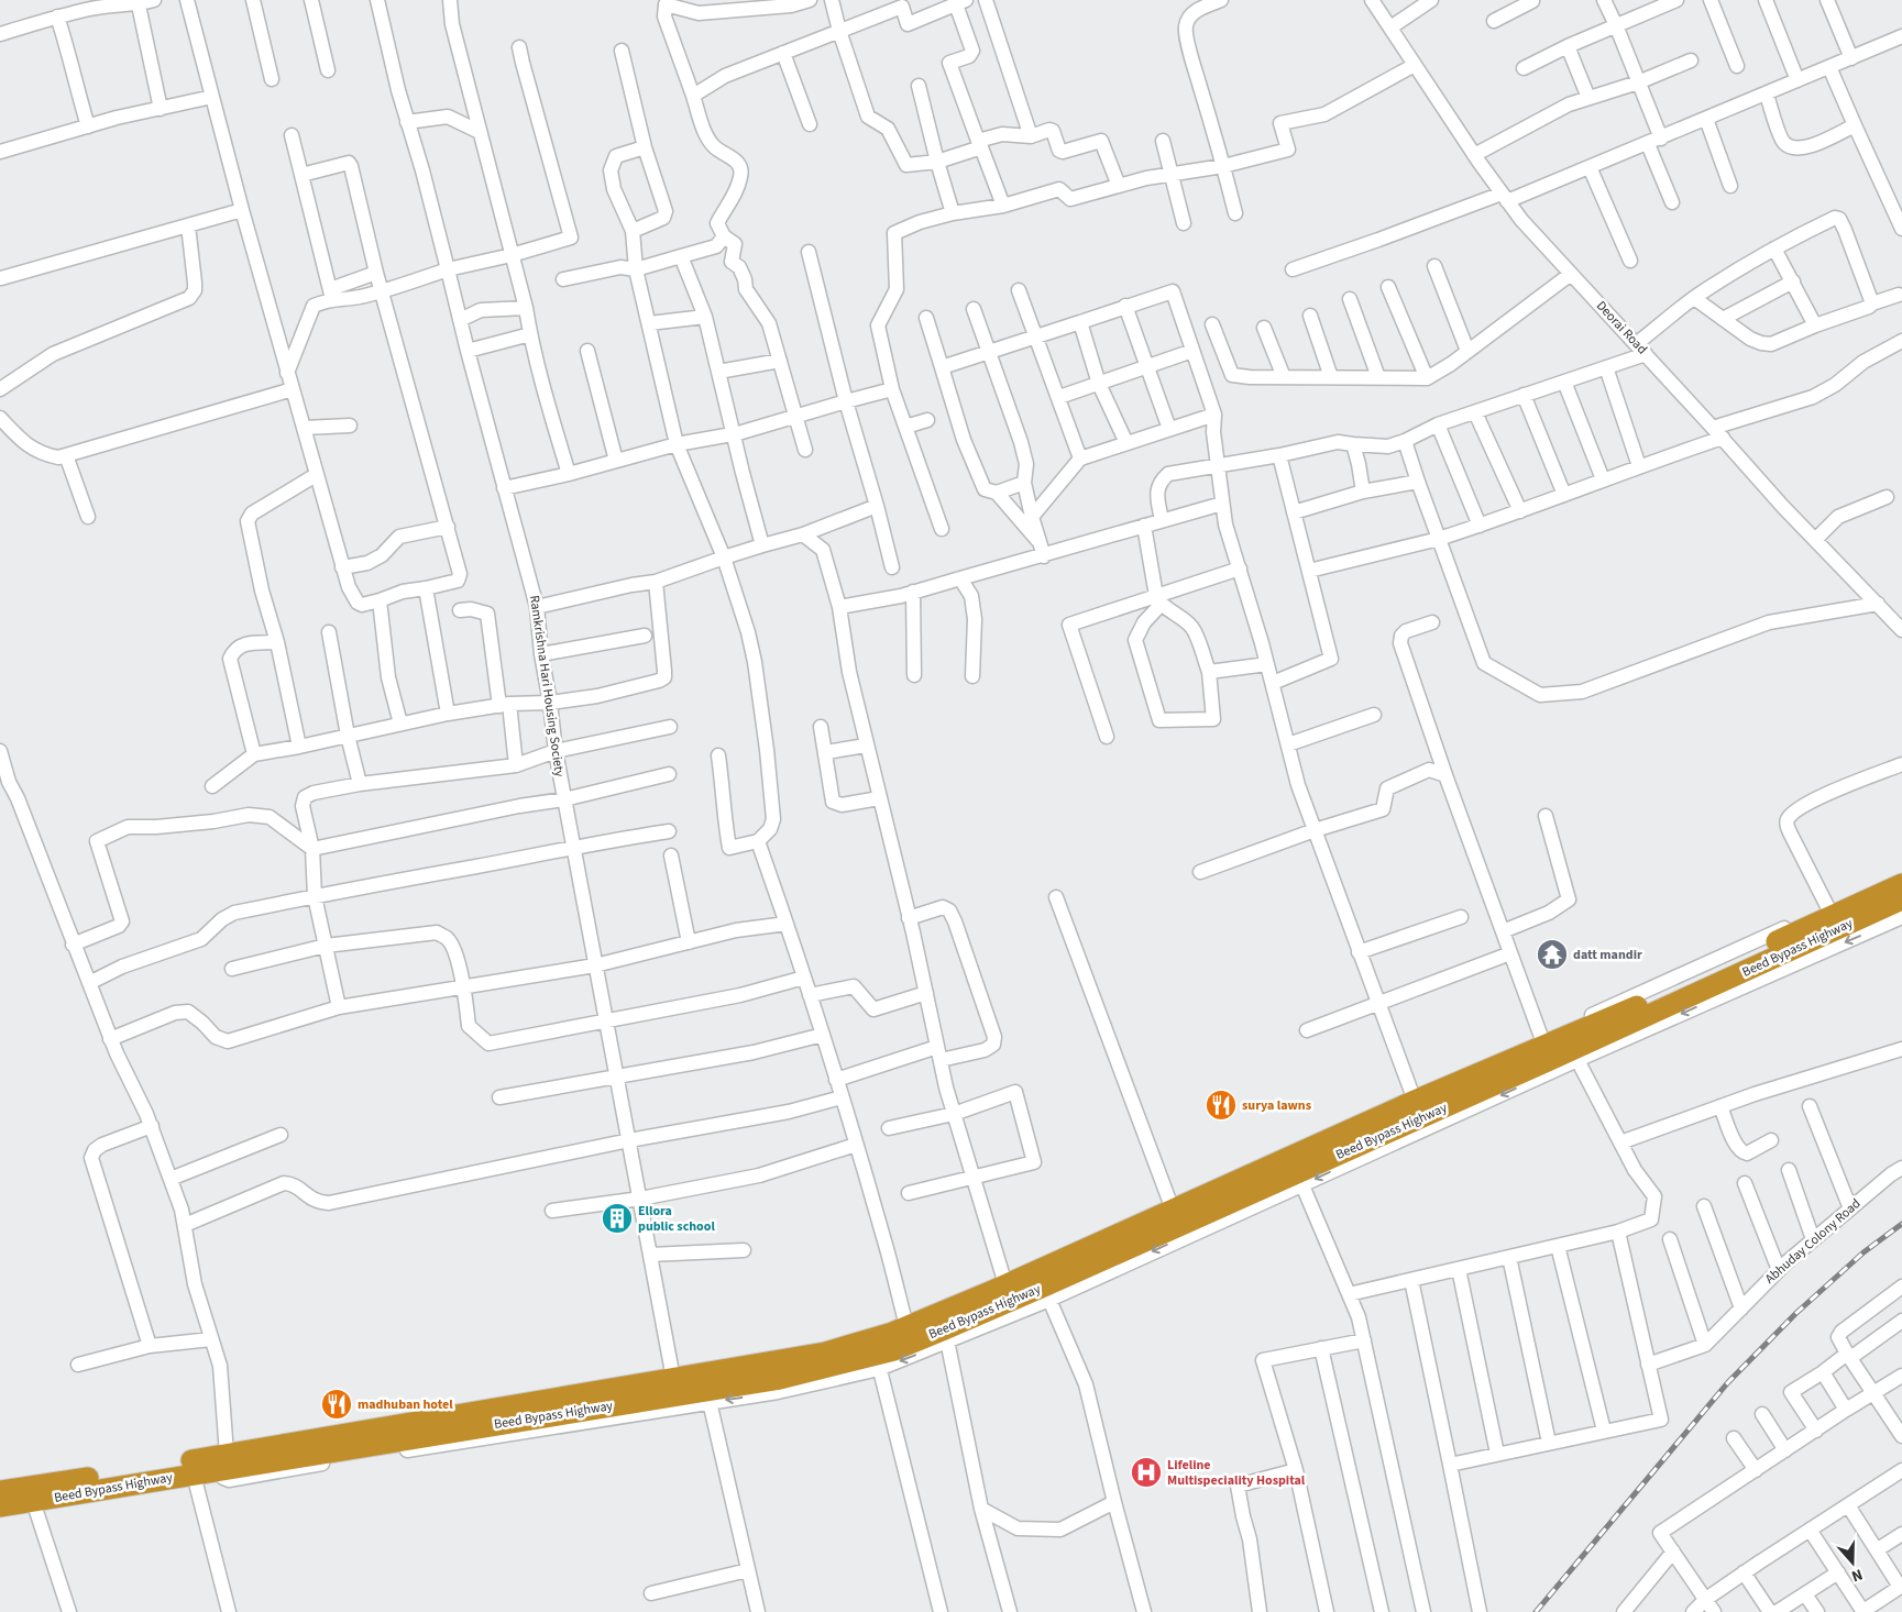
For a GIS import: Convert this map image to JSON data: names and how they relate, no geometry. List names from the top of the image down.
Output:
{
  "streets": {
    "highway": ["Beed Bypass Highway"],
    "street": ["Deorai Road", "Ramkrishna Hari Housing Society", "Abhuday Colony Road"]
  },
  "crossings": [
    ["Ramkrishna Hari Housing Society", "Beed Bypass Highway"]
  ],
  "places": {
    "temple": ["datt mandir"],
    "restaurant": ["surya lawns", "madhuban hotel"],
    "building": ["Ellora public school"],
    "hospital": ["Lifeline Multispeciality Hospital"]
  },
  "north": "bottom"
}
